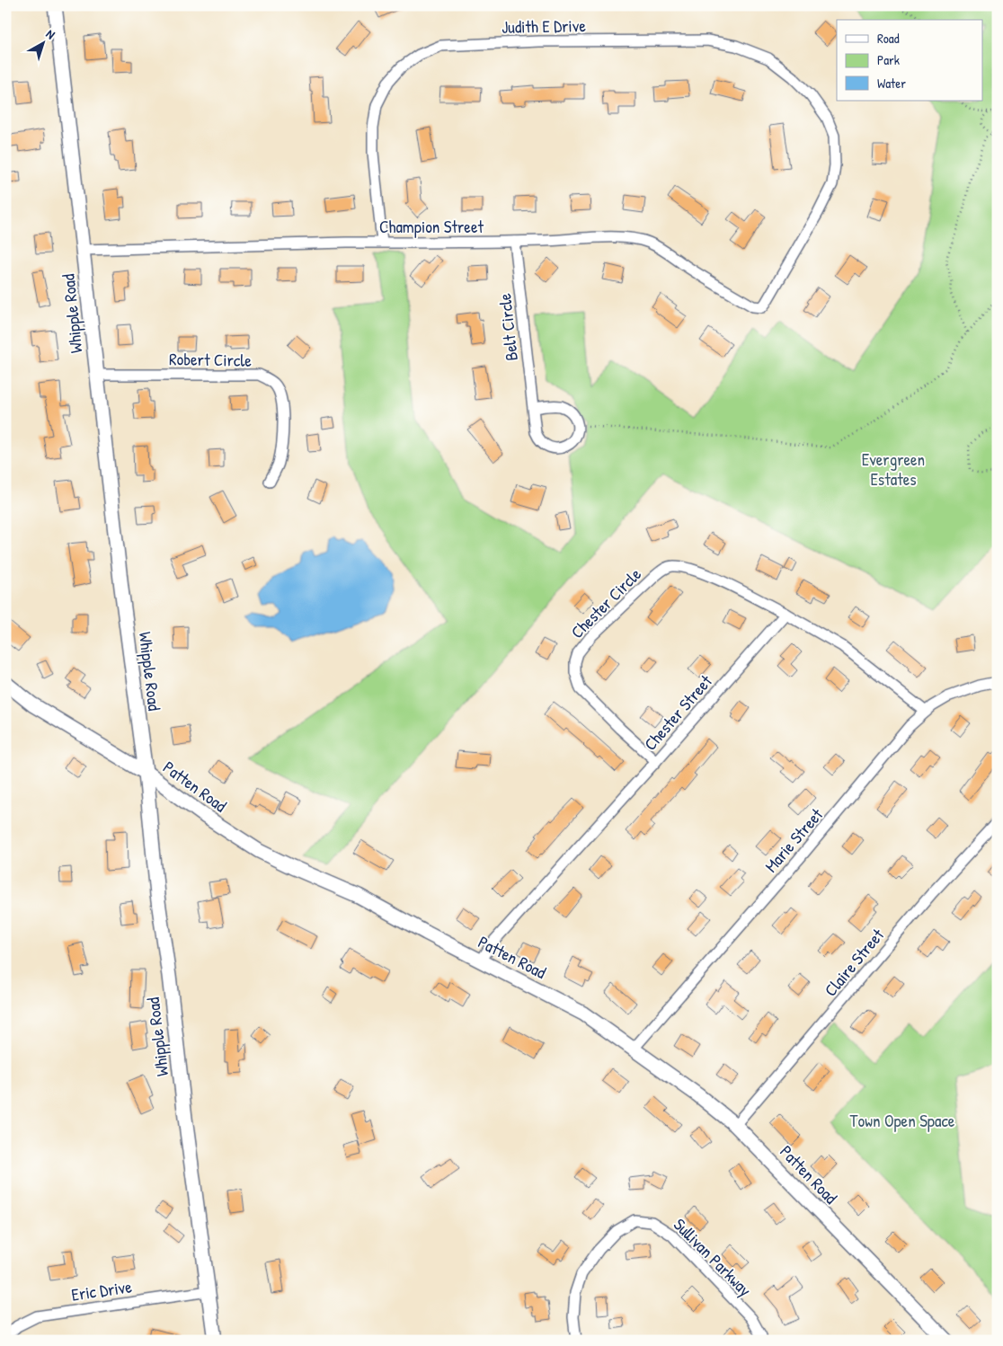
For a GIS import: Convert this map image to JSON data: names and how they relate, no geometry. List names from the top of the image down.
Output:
{
  "streets": {
    "street": [
      "Judith E Drive",
      "Champion Street",
      "Whipple Road",
      "Belt Circle",
      "Robert Circle",
      "Chester Circle",
      "Chester Street",
      "Patten Road",
      "Marie Street",
      "Claire Street",
      "Sullivan Parkway",
      "Eric Drive"
    ]
  },
  "crossings": [
    ["Judith E Drive", "Champion Street"],
    ["Champion Street", "Whipple Road"],
    ["Champion Street", "Belt Circle"],
    ["Whipple Road", "Robert Circle"],
    ["Whipple Road", "Patten Road"],
    ["Whipple Road", "Eric Drive"],
    ["Chester Circle", "Chester Street"],
    ["Chester Street", "Patten Road"],
    ["Patten Road", "Marie Street"],
    ["Patten Road", "Claire Street"]
  ],
  "parks": ["Evergreen Estates", "Town Open Space"],
  "legend": ["Road", "Park", "Water"],
  "north": "top right"
}
